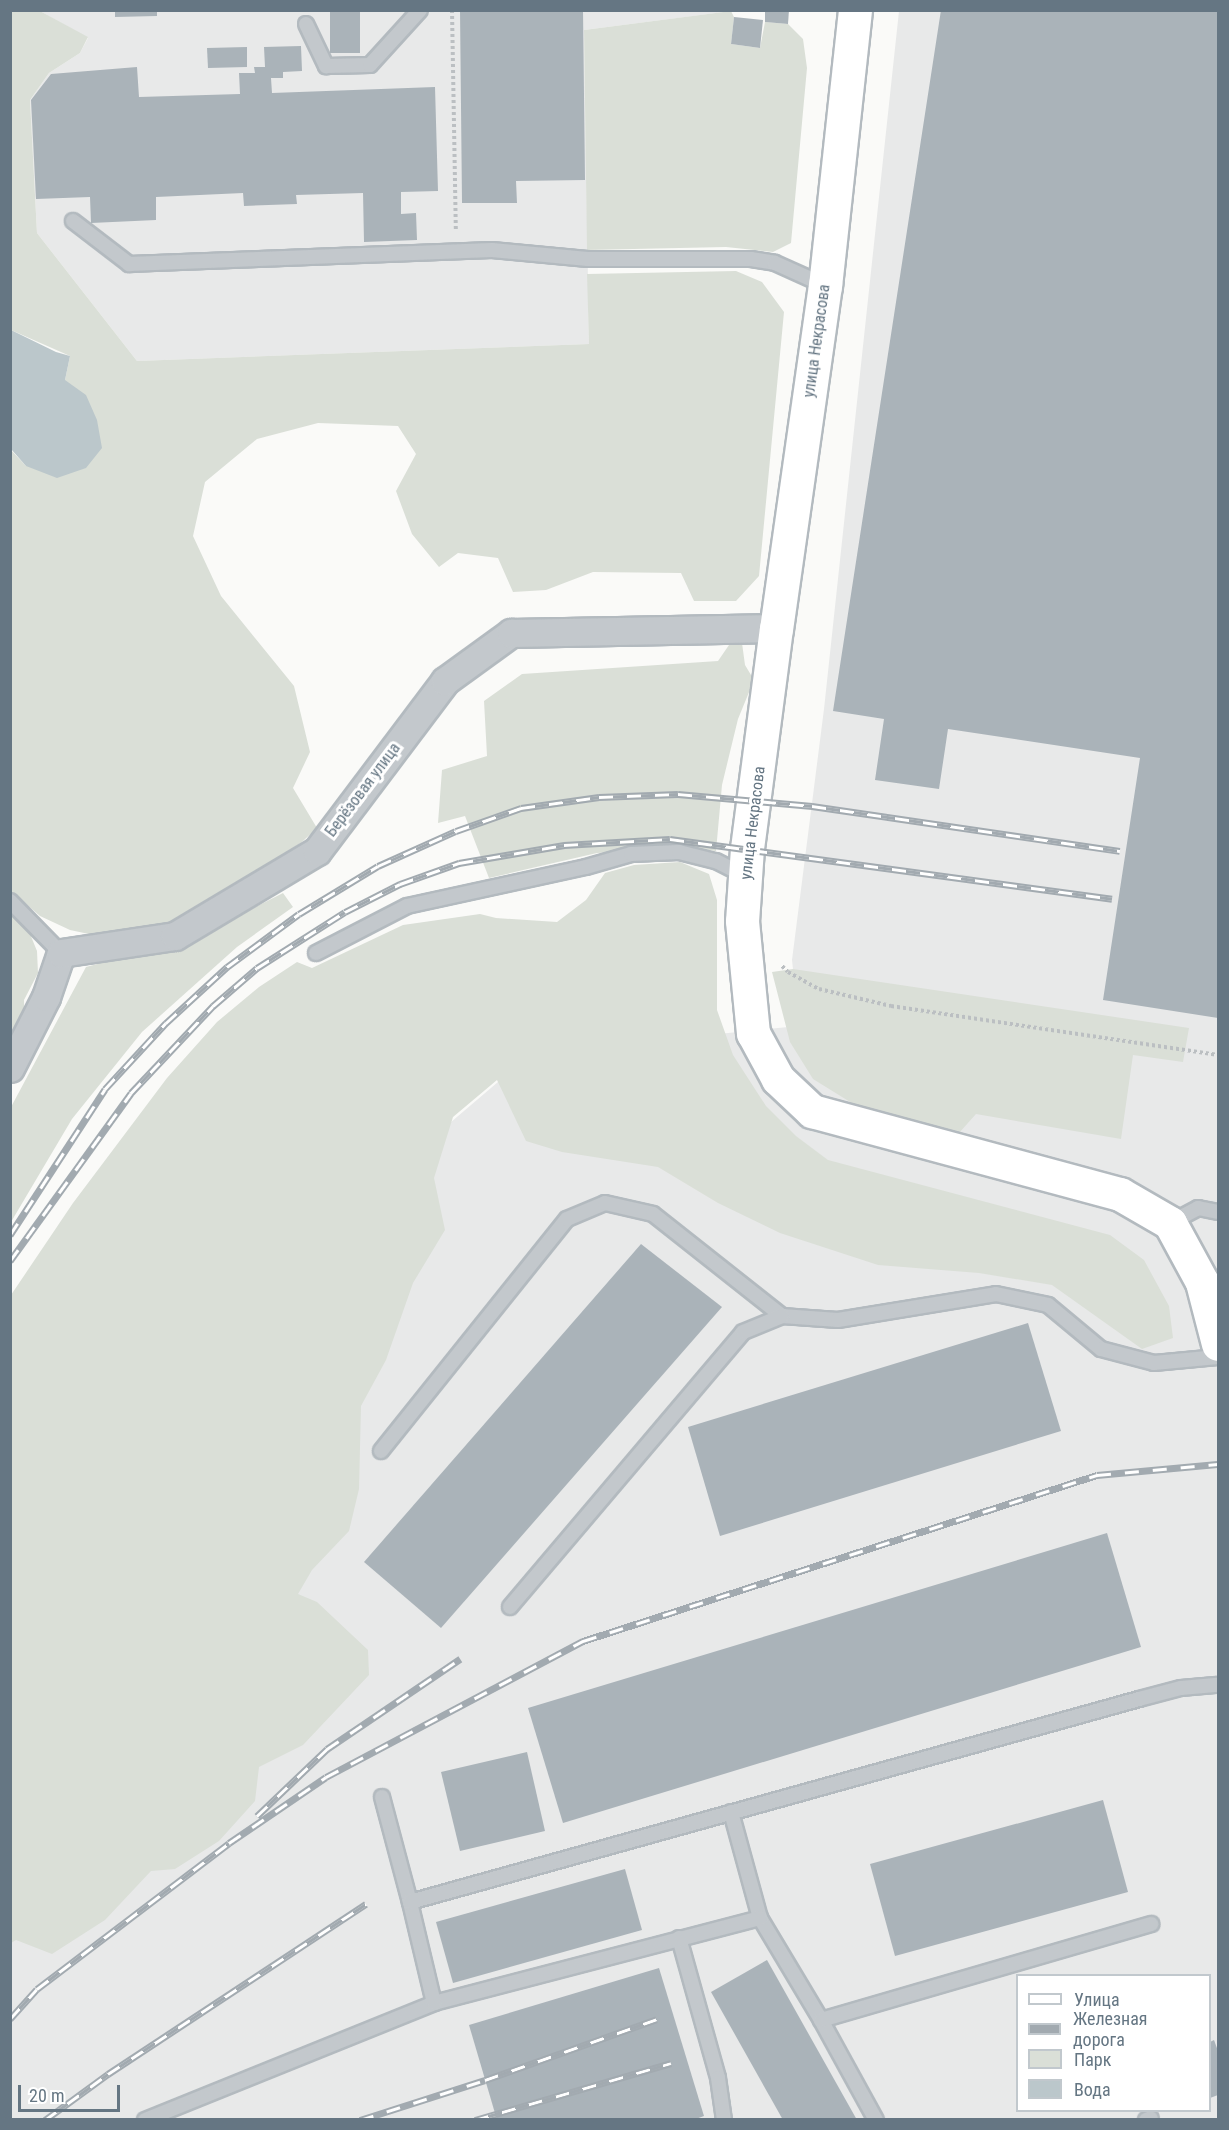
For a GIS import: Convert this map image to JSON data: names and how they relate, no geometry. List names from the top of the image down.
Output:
{
  "streets": {
    "main road": ["улица Некрасова"],
    "street": ["Берёзовая улица"]
  },
  "crossings": [
    ["улица Некрасова", "Берёзовая улица"]
  ],
  "legend": [
    "Улица",
    "Железная дорога",
    "Парк",
    "Вода"
  ],
  "scale_bar": "20 m"
}
